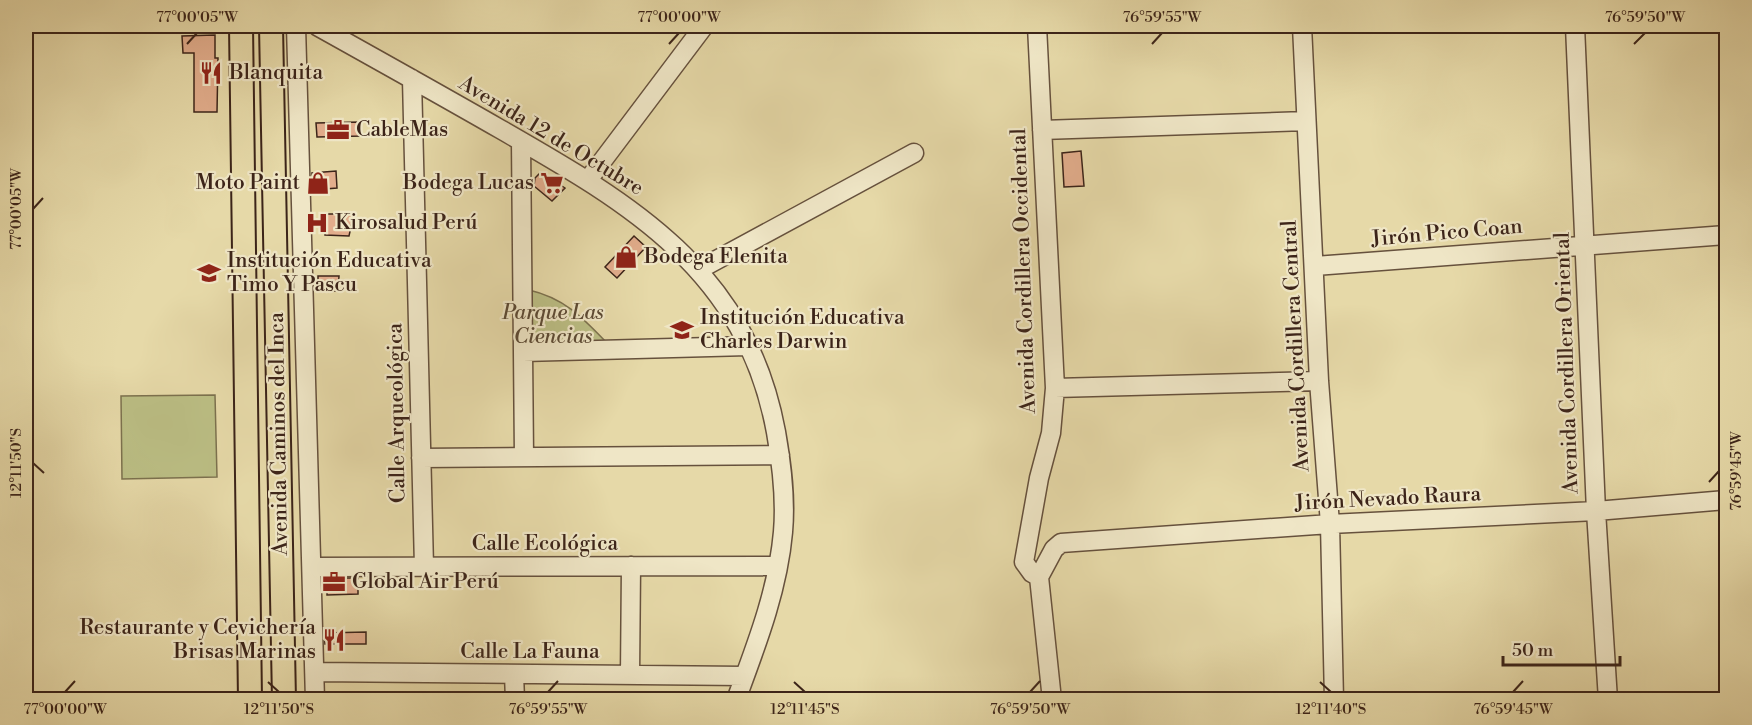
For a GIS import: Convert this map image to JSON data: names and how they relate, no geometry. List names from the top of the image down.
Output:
{
  "streets": {
    "main road": ["Avenida Caminos del Inca"],
    "street": [
      "Avenida 12 de Octubre",
      "Jirón Pico Coan",
      "Avenida Cordillera Occidental",
      "Avenida Cordillera Central",
      "Avenida Cordillera Oriental",
      "Calle Arqueológica",
      "Jirón Nevado Raura",
      "Calle Ecológica",
      "Calle La Fauna"
    ]
  },
  "crossings": [
    ["Avenida 12 de Octubre", "Calle Arqueológica"],
    ["Avenida 12 de Octubre", "Calle Ecológica"],
    ["Avenida 12 de Octubre", "Calle La Fauna"],
    ["Jirón Pico Coan", "Avenida Cordillera Central"],
    ["Jirón Pico Coan", "Avenida Cordillera Oriental"],
    ["Avenida Cordillera Occidental", "Jirón Nevado Raura"],
    ["Avenida Cordillera Central", "Jirón Nevado Raura"],
    ["Avenida Cordillera Oriental", "Jirón Nevado Raura"],
    ["Calle Arqueológica", "Calle Ecológica"]
  ],
  "parks": ["Parque Las Ciencias"],
  "places": {
    "restaurant": ["Blanquita", "Restaurante y Cevichería Brisas Marinas"],
    "office": ["CableMas", "Global Air Perú"],
    "shop": ["Moto Paint", "Bodega Elenita"],
    "supermarket": ["Bodega Lucas"],
    "hospital": ["Kirosalud Perú"],
    "school or university": ["Institución Educativa Timo Y Pascu", "Institución Educativa Charles Darwin"]
  },
  "scale_bar": "50 m",
  "coordinates": [
    "77°00'05\"W",
    "77°00'00\"W",
    "76°59'55\"W",
    "76°59'50\"W",
    "12°11'50\"S",
    "76°59'45\"W",
    "12°11'45\"S",
    "12°11'40\"S"
  ]
}
